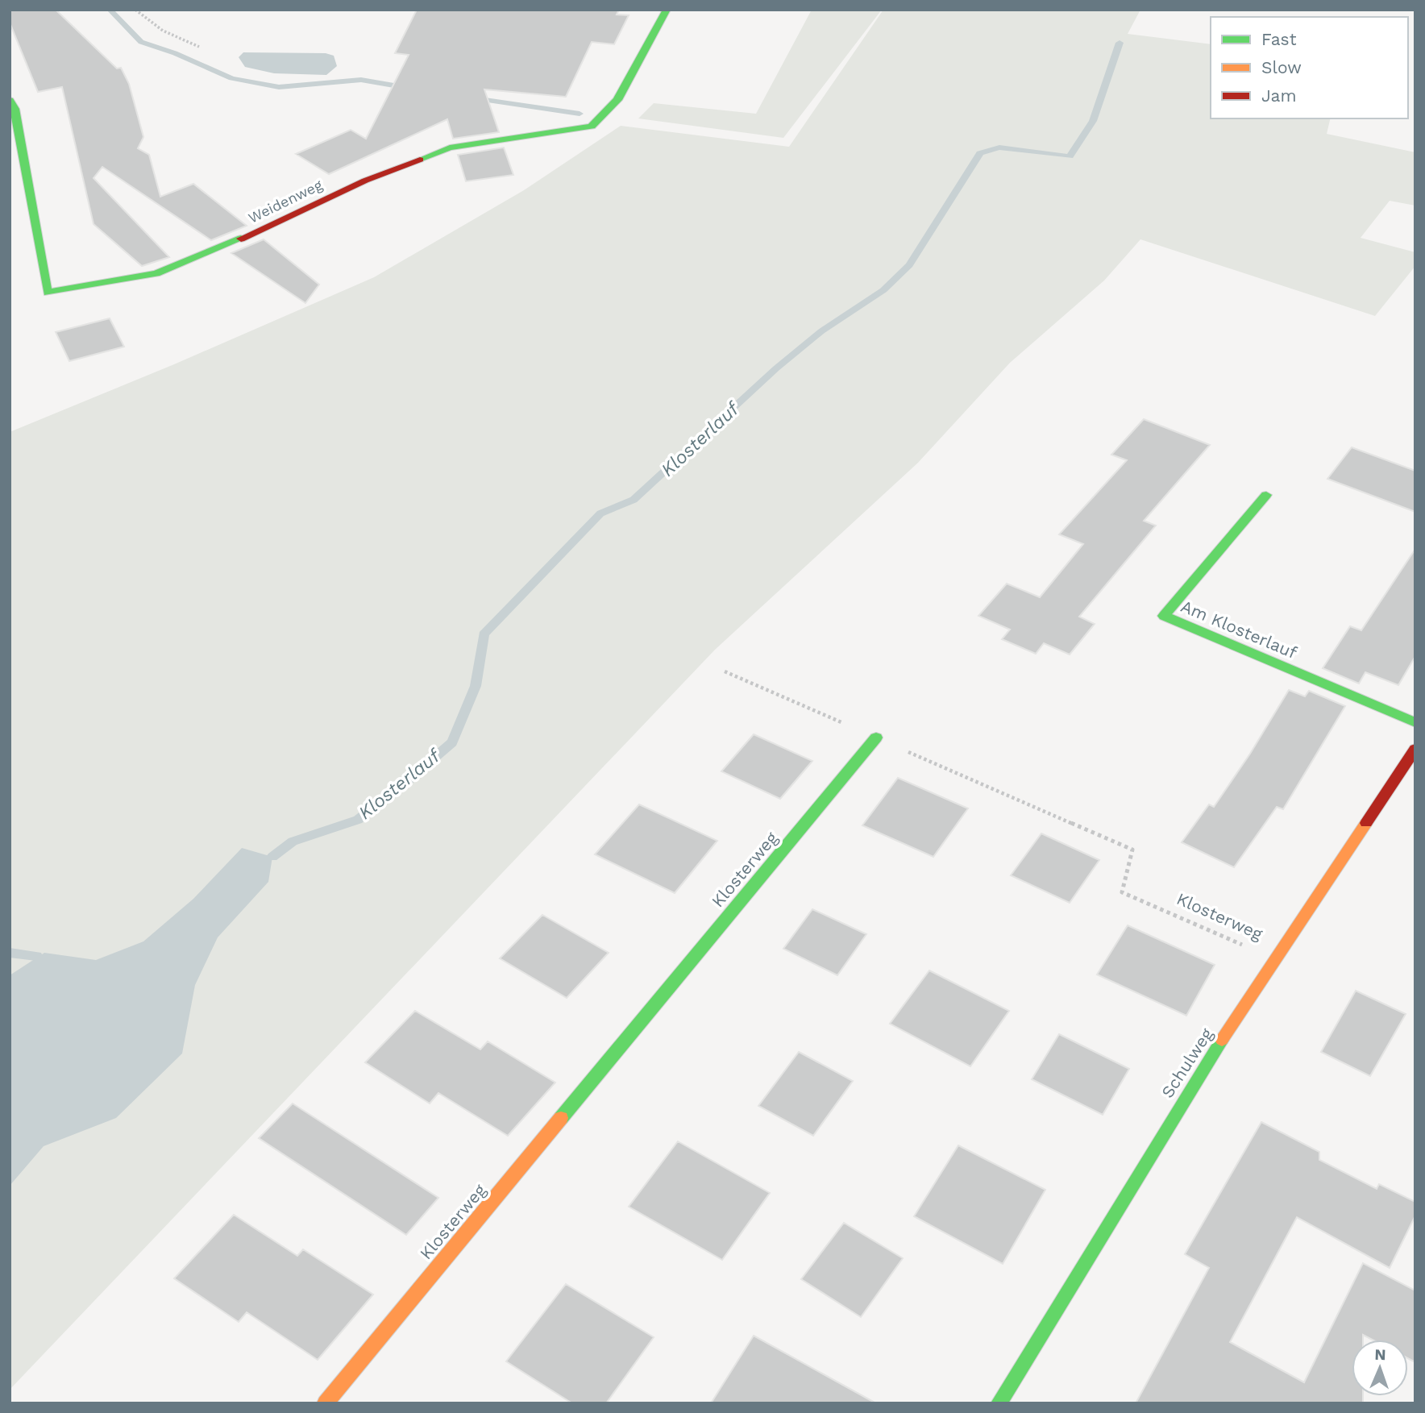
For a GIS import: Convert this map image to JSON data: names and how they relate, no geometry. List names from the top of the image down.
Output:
{
  "streets": {
    "street": [
      "Weidenweg",
      "Am Klosterlauf",
      "Klosterweg",
      "Schulweg"
    ]
  },
  "crossings": [
    ["Klosterweg", "Schulweg"]
  ],
  "water": ["Klosterlauf"],
  "legend": ["Fast", "Slow", "Jam"],
  "north": "top"
}
